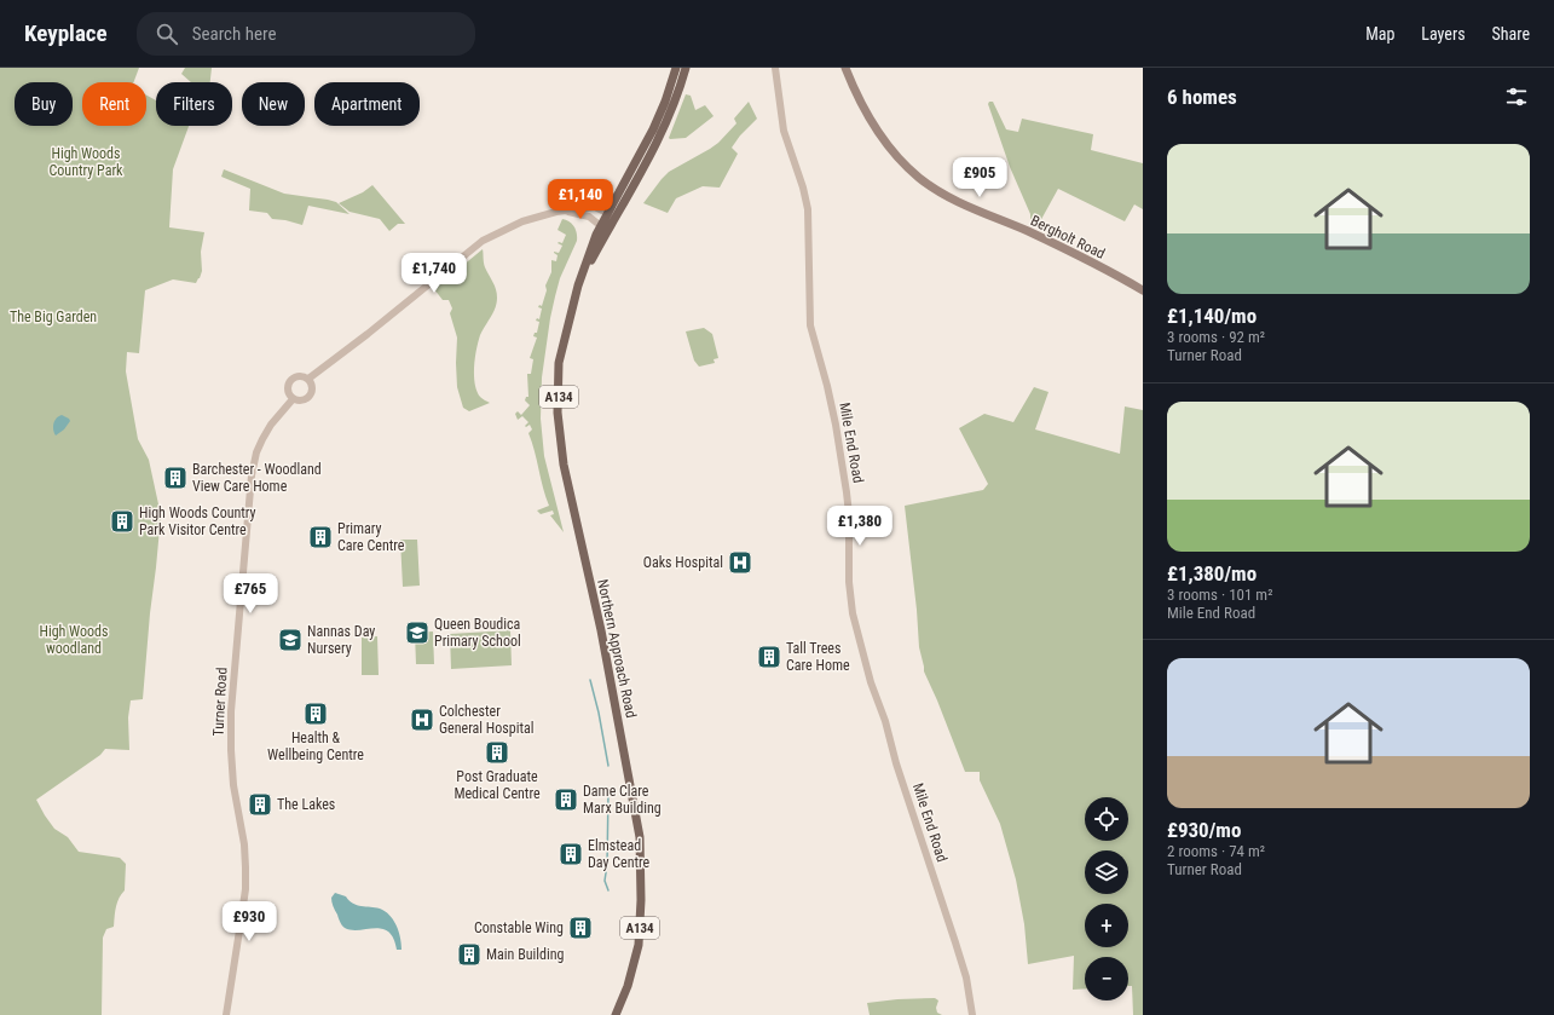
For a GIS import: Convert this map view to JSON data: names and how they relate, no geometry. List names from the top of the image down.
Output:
{
  "streets": {
    "main road": ["Bergholt Road", "A134", "Northern Approach Road"],
    "street": ["Mile End Road", "Turner Road"]
  },
  "crossings": [
    ["A134", "Northern Approach Road"]
  ],
  "parks": ["High Woods Country Park", "The Big Garden", "High Woods woodland"],
  "places": {
    "building": [
      "Barchester - Woodland View Care Home",
      "High Woods Country Park Visitor Centre",
      "Primary Care Centre",
      "Tall Trees Care Home",
      "Health & Wellbeing Centre",
      "Post Graduate Medical Centre",
      "Dame Clare Marx Building",
      "The Lakes",
      "Elmstead Day Centre",
      "Constable Wing",
      "Main Building"
    ],
    "hospital": ["Oaks Hospital", "Colchester General Hospital"],
    "school or university": ["Queen Boudica Primary School", "Nannas Day Nursery"]
  },
  "page": {
    "header": "Keyplace",
    "search": "Search here",
    "nav": ["Map", "Layers", "Share"],
    "heading": "6 homes",
    "chip": [
      "Buy",
      "Rent",
      "Filters",
      "New",
      "Apartment"
    ],
    "list": [
      {
        "name": "£1,140/mo",
        "note": "3 rooms · 92 m² · Turner Road"
      },
      {
        "name": "£1,380/mo",
        "note": "3 rooms · 101 m² · Mile End Road"
      },
      {
        "name": "£930/mo",
        "note": "2 rooms · 74 m² · Turner Road"
      }
    ],
    "price": [
      "£905",
      "£1,140",
      "£1,740",
      "£1,380",
      "£765",
      "£930"
    ],
    "map_buttons": ["+", "−"]
  }
}
